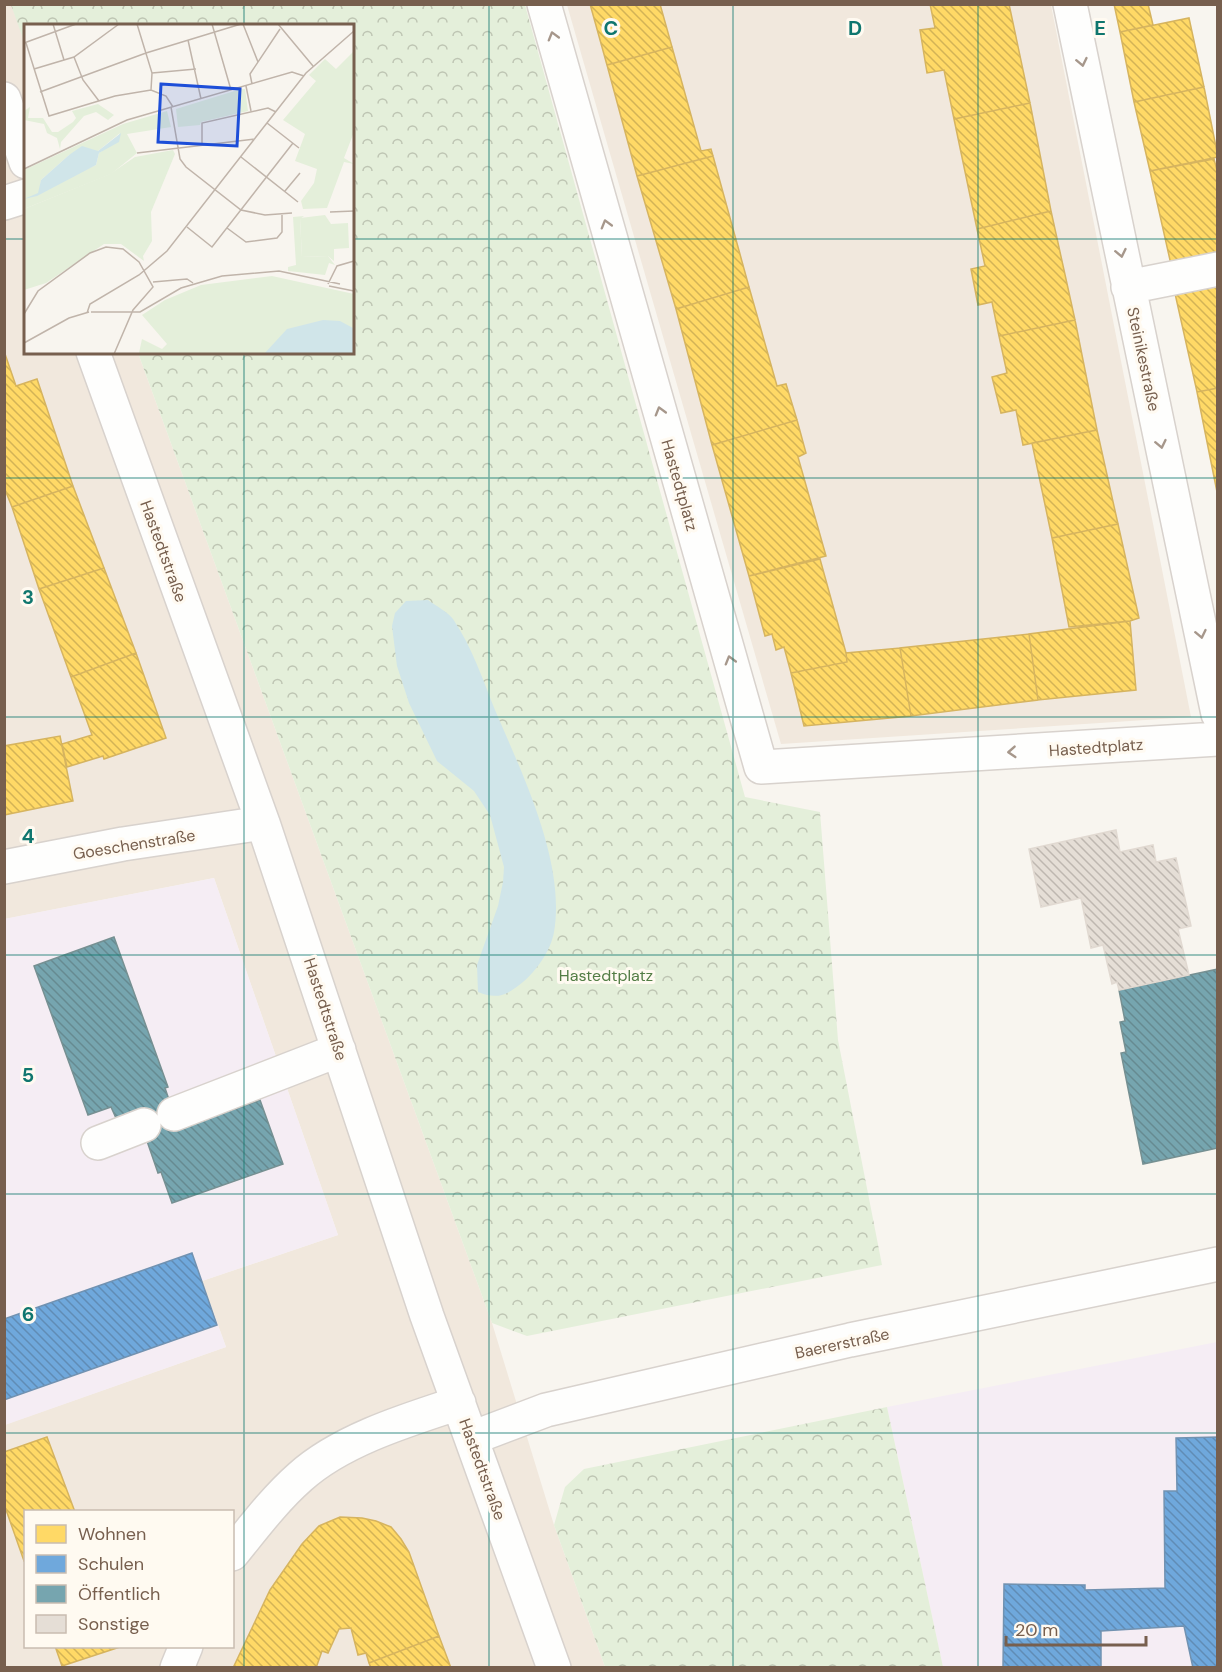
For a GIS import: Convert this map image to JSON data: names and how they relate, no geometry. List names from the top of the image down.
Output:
{
  "streets": {
    "street": [
      "Steinikestraße",
      "Hastedtplatz",
      "Hastedtstraße",
      "Goeschenstraße",
      "Baererstraße"
    ]
  },
  "crossings": [
    ["Hastedtstraße", "Goeschenstraße"],
    ["Hastedtstraße", "Baererstraße"]
  ],
  "one_way": ["Steinikestraße"],
  "parks": ["Hastedtplatz"],
  "legend": [
    "Wohnen",
    "Schulen",
    "Öffentlich",
    "Sonstige"
  ],
  "scale_bar": "20 m",
  "grid": {
    "columns": ["C", "D", "E"],
    "rows": [
      "3",
      "4",
      "5",
      "6"
    ]
  }
}
